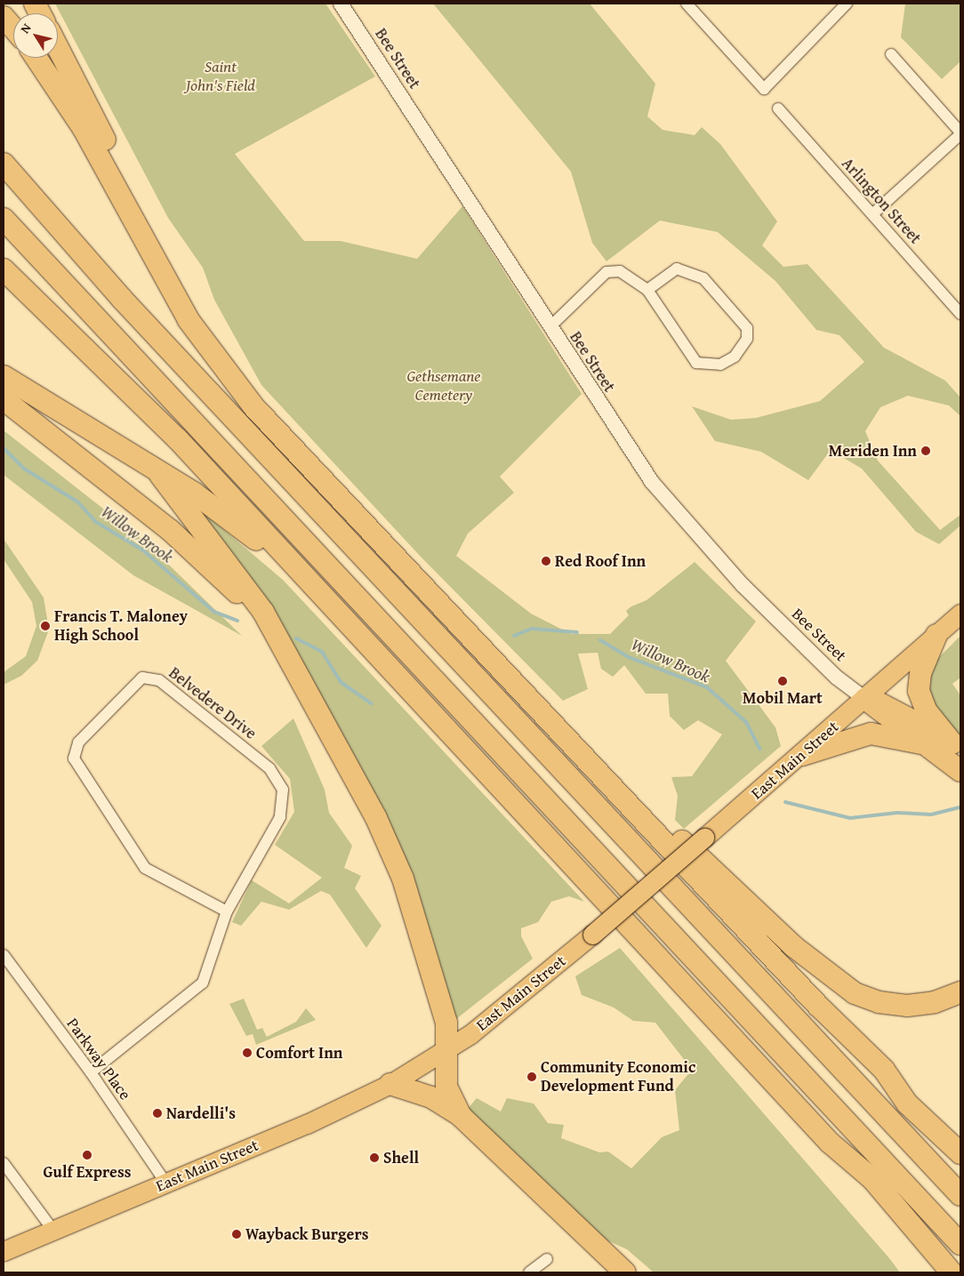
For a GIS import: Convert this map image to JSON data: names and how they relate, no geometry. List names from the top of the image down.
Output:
{
  "streets": {
    "main road": ["East Main Street"],
    "street": [
      "Bee Street",
      "Arlington Street",
      "Belvedere Drive",
      "Parkway Place"
    ]
  },
  "crossings": [
    ["Bee Street", "East Main Street"],
    ["Belvedere Drive", "Parkway Place"],
    ["East Main Street", "Parkway Place"]
  ],
  "water": ["Willow Brook"],
  "parks": ["Saint John's Field", "Gethsemane Cemetery"],
  "places": [
    "Meriden Inn",
    "Red Roof Inn",
    "Francis T. Maloney High School",
    "Mobil Mart",
    "Comfort Inn",
    "Community Economic Development Fund",
    "Nardelli's",
    "Gulf Express",
    "Shell",
    "Wayback Burgers"
  ],
  "north": "top left"
}
